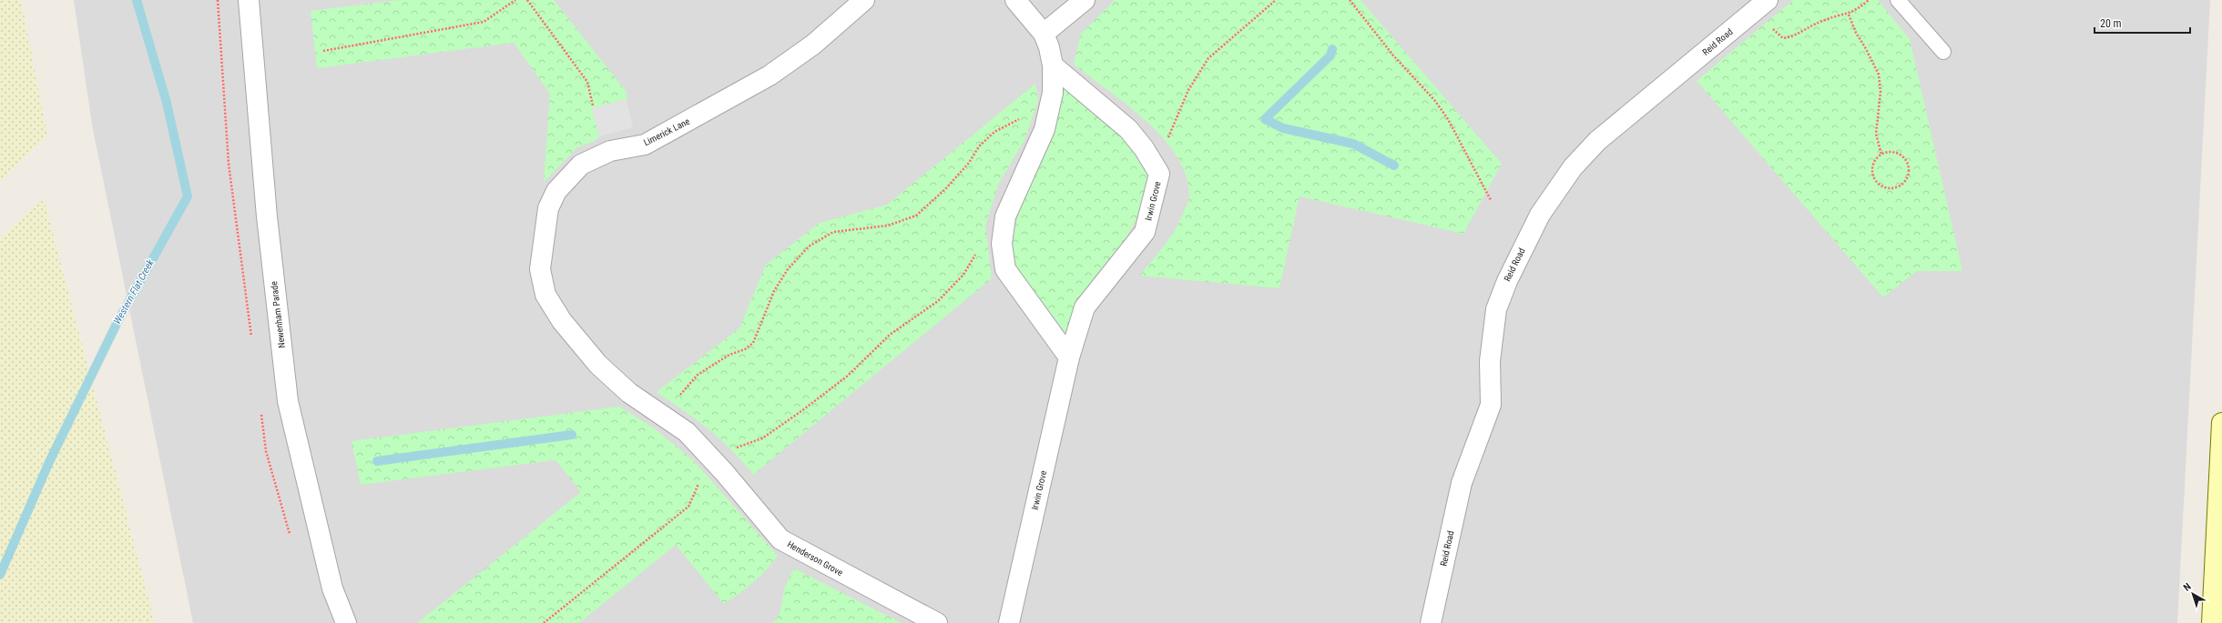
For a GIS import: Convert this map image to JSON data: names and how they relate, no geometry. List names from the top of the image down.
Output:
{
  "streets": {
    "street": [
      "Reid Road",
      "Limerick Lane",
      "Irwin Grove",
      "Newenham Parade",
      "Henderson Grove"
    ]
  },
  "crossings": [
    ["Limerick Lane", "Henderson Grove"]
  ],
  "water": ["Western Flat Creek"],
  "scale_bar": "20 m",
  "north": "top left"
}
